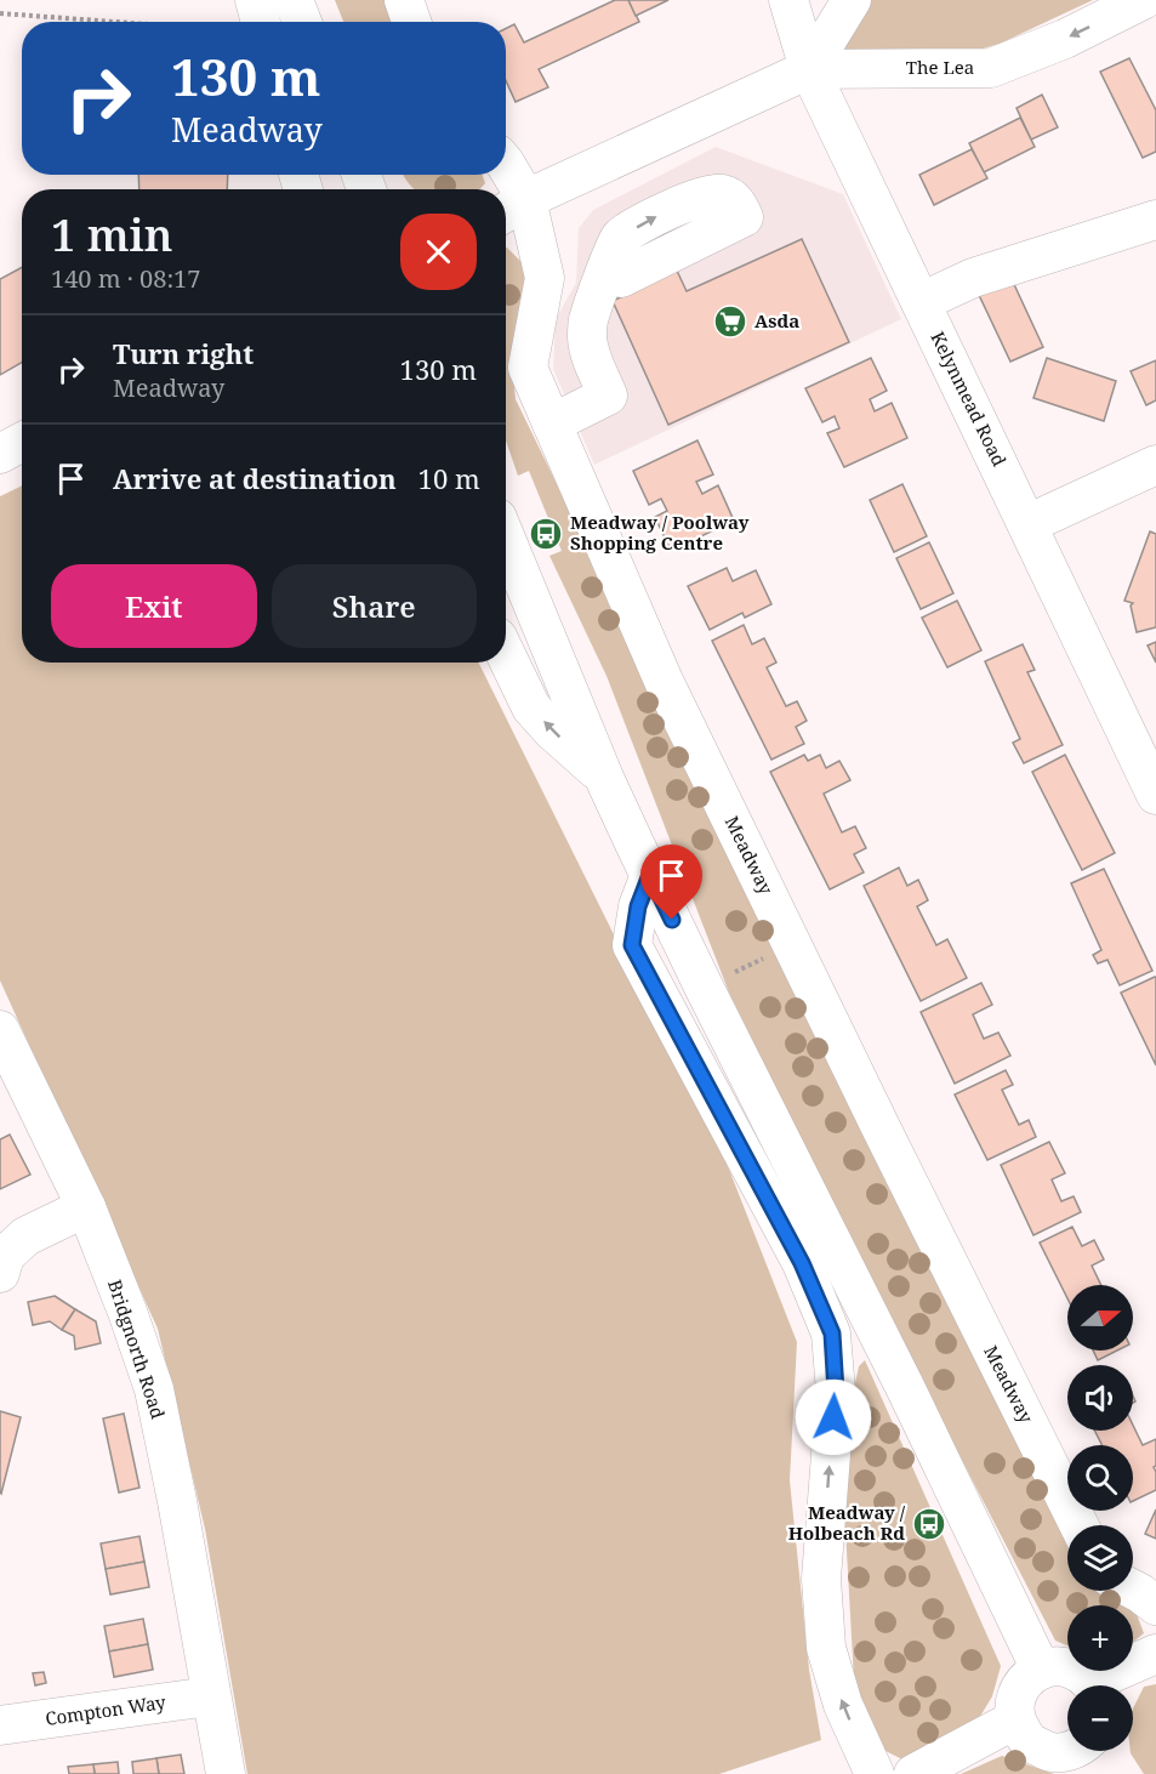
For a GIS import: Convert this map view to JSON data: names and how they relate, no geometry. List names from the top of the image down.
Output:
{
  "streets": {
    "street": [
      "The Lea",
      "Kelynmead Road",
      "Meadway",
      "Bridgnorth Road",
      "Compton Way"
    ]
  },
  "crossings": [
    ["The Lea", "Kelynmead Road"],
    ["The Lea", "Meadway"],
    ["Bridgnorth Road", "Compton Way"]
  ],
  "places": {
    "supermarket": ["Asda"],
    "bus stop": ["Meadway / Poolway Shopping Centre", "Meadway / Holbeach Rd"]
  },
  "north": "right",
  "page": {
    "turn": ["130 m", "Meadway"],
    "heading": ["1 min", "140 m · 08:17"],
    "list": [
      {
        "name": "Turn right",
        "note": "Meadway",
        "value": "130 m"
      },
      {
        "name": "Arrive at destination",
        "value": "10 m"
      }
    ],
    "buttons": ["Exit", "Share"],
    "map_buttons": ["+", "−"]
  }
}
